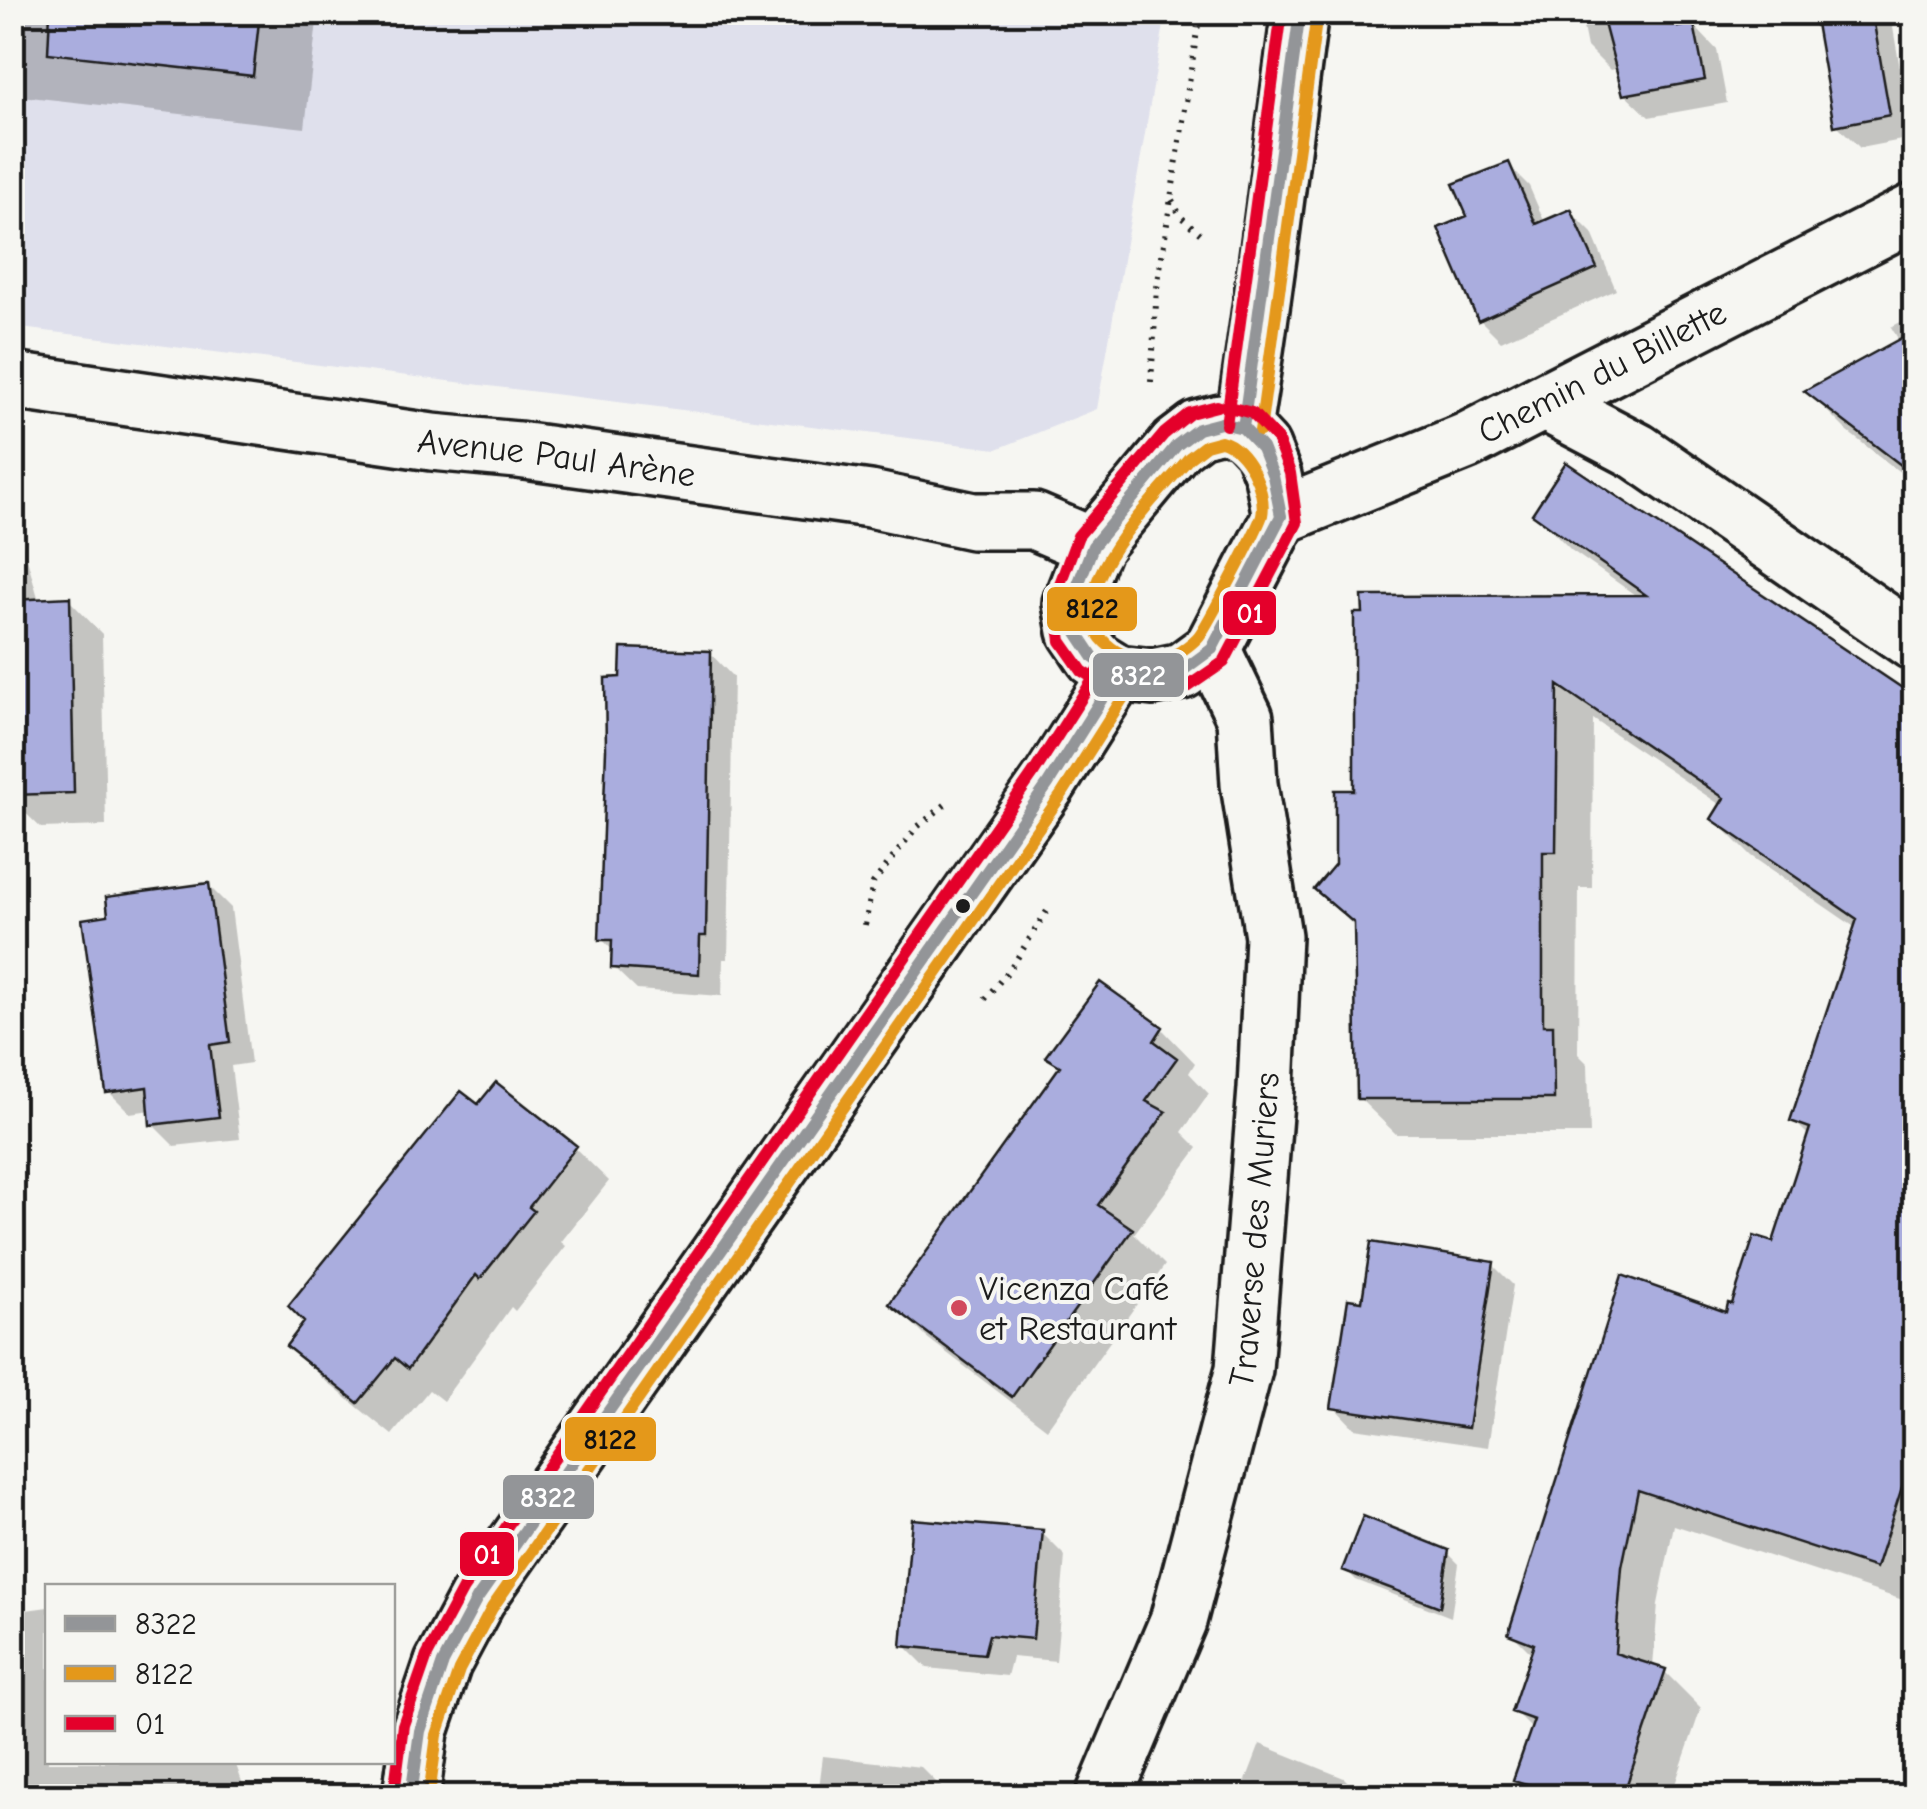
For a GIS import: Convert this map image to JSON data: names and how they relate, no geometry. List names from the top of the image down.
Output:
{
  "streets": {
    "street": ["Chemin du Billette", "Avenue Paul Arène", "Traverse des Muriers"]
  },
  "places": ["Vicenza Café et Restaurant"],
  "lines": ["transit line 8322", "transit line 01", "transit line 8122"],
  "legend": ["8322", "8122", "01"]
}
